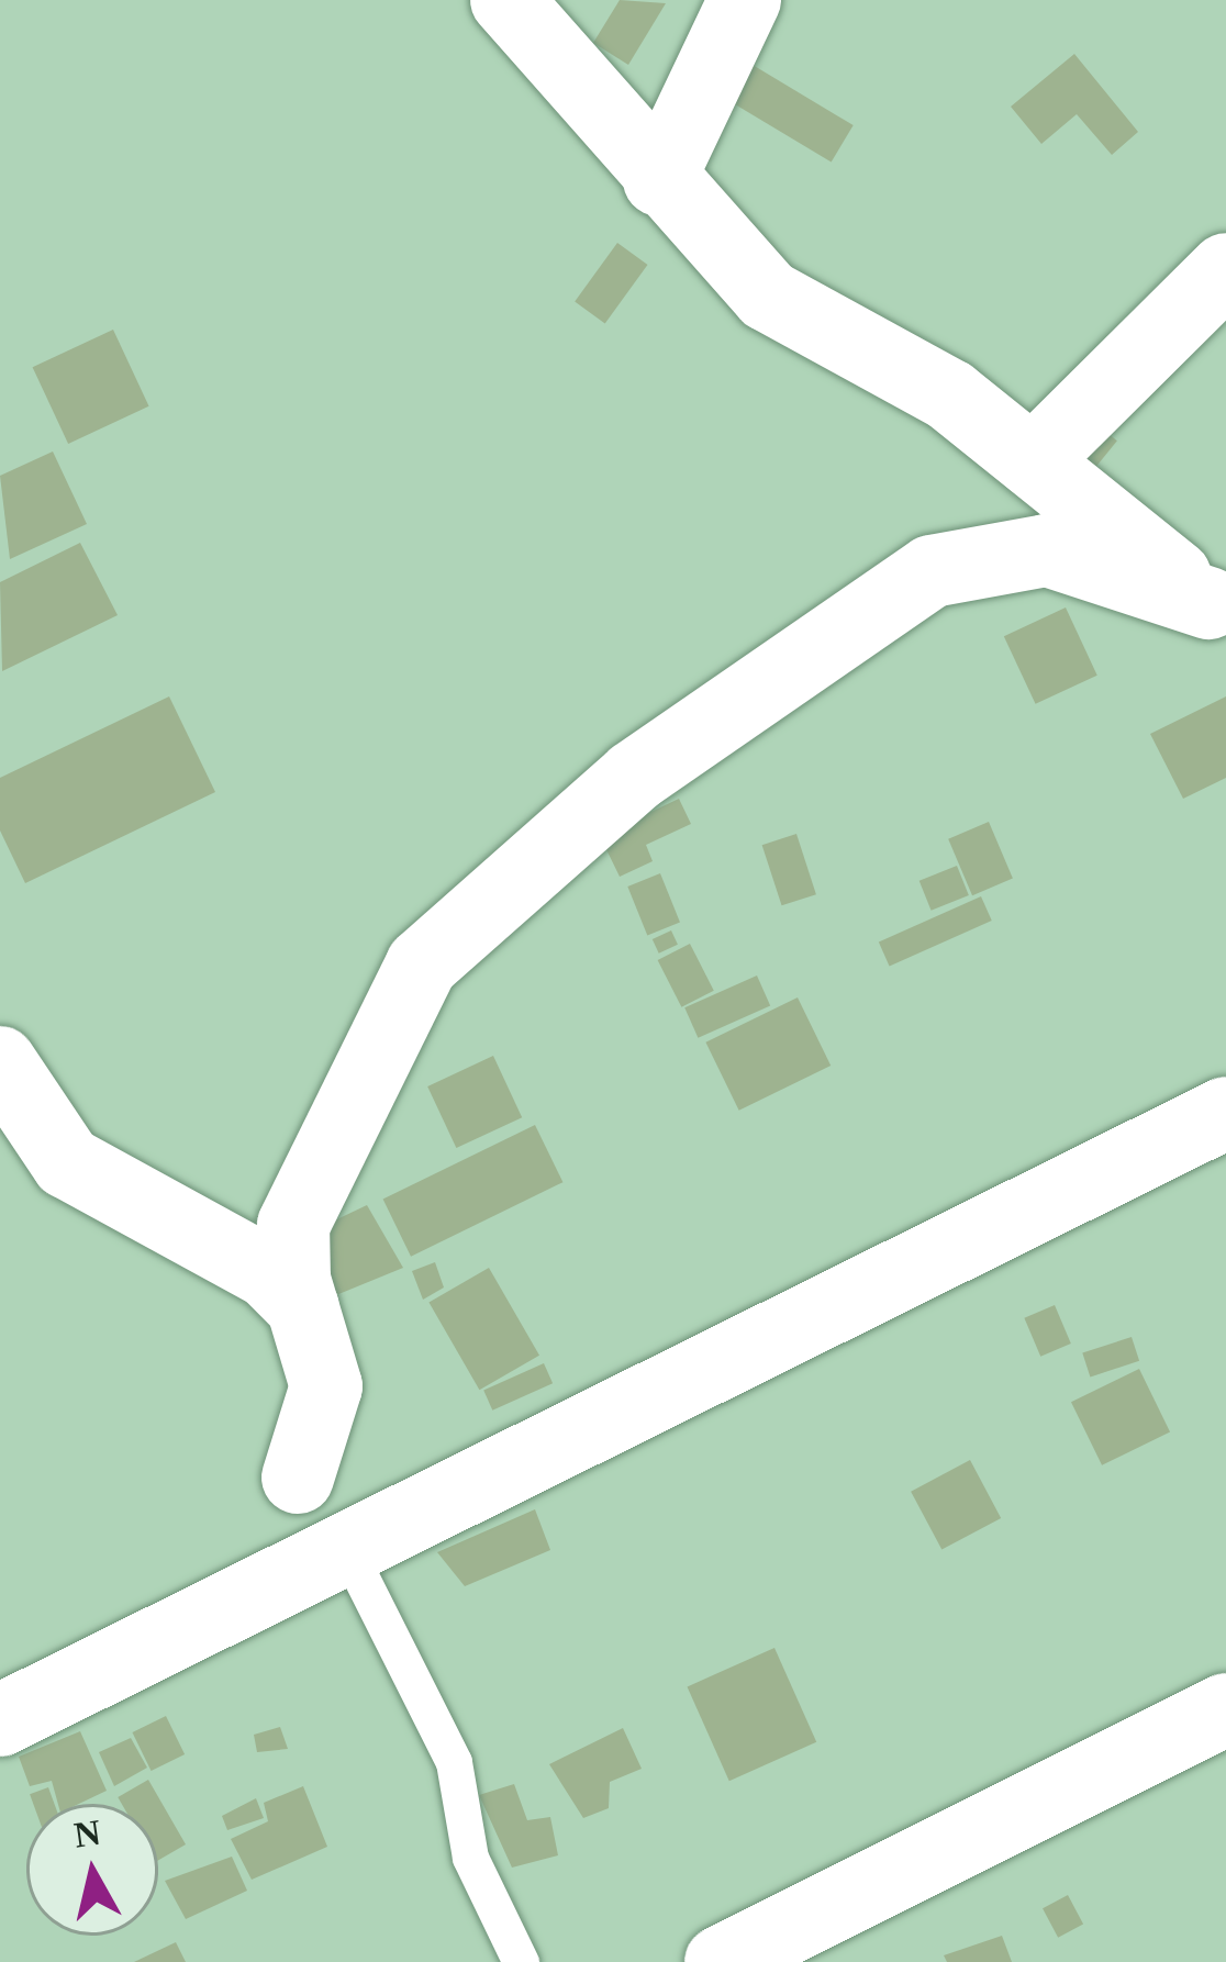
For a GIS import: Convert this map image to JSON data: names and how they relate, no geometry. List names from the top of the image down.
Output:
{
  "north": "top"
}
